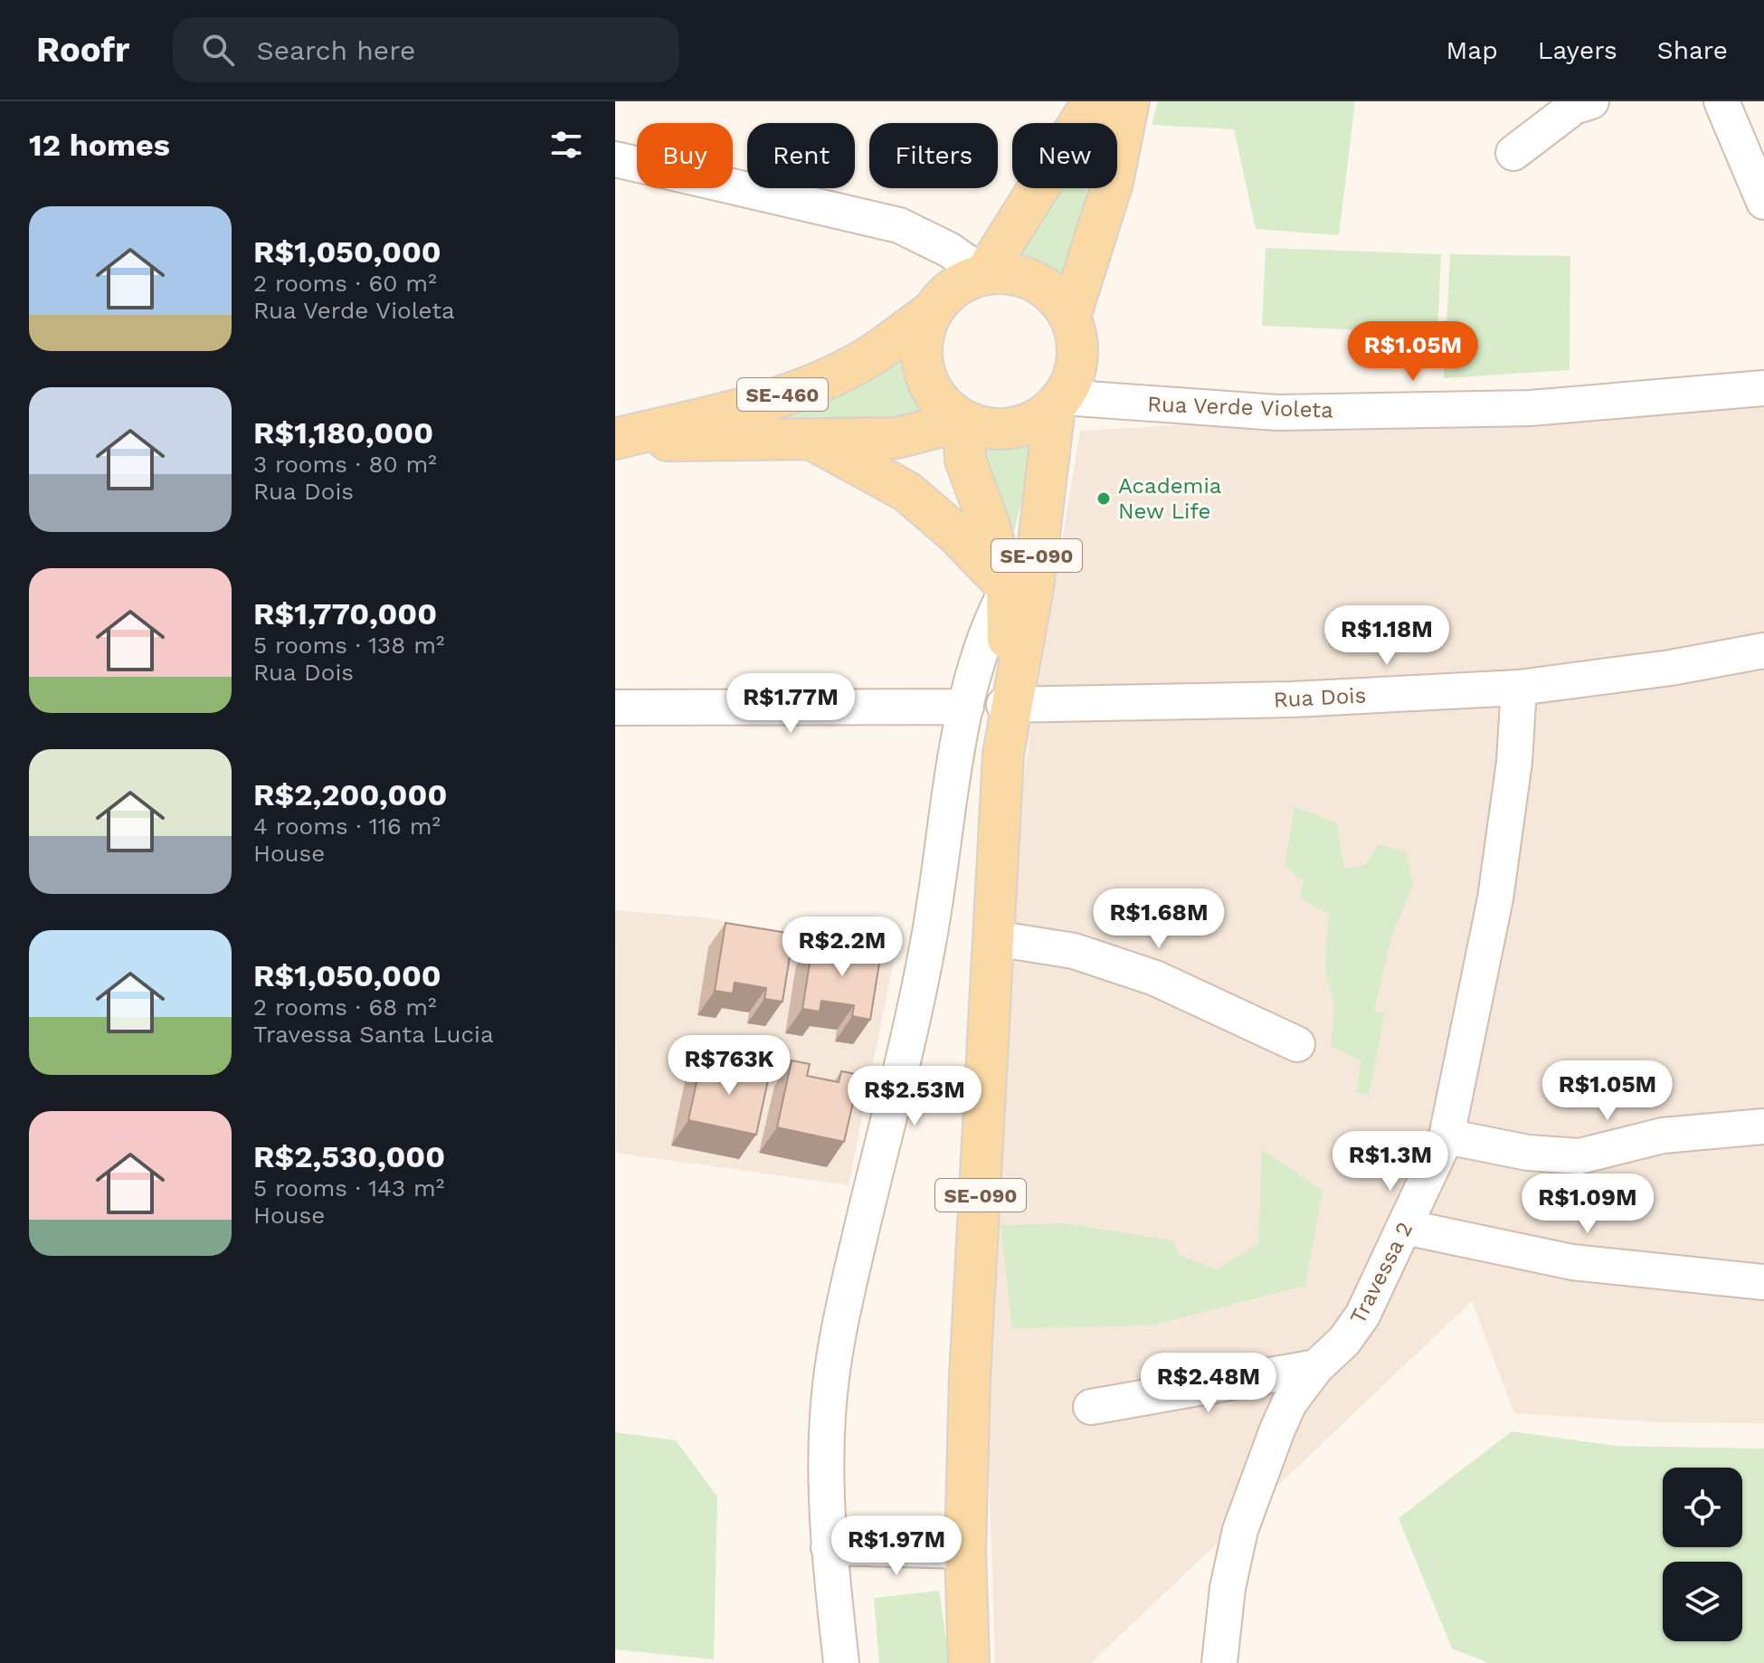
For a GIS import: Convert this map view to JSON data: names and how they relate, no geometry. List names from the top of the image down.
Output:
{
  "streets": {
    "main road": ["SE-460", "SE-090"],
    "street": ["Rua Verde Violeta", "Rua Dois", "Travessa 2"]
  },
  "crossings": [
    ["SE-460", "Rua Verde Violeta"],
    ["SE-460", "SE-090"],
    ["Rua Verde Violeta", "SE-090"],
    ["SE-090", "Rua Dois"],
    ["Rua Dois", "Travessa 2"]
  ],
  "places": ["Academia New Life"],
  "page": {
    "header": "Roofr",
    "search": "Search here",
    "nav": ["Map", "Layers", "Share"],
    "heading": "12 homes",
    "chip": [
      "Buy",
      "Rent",
      "Filters",
      "New"
    ],
    "list": [
      {
        "name": "R$1,050,000",
        "note": "2 rooms · 60 m² · Rua Verde Violeta"
      },
      {
        "name": "R$1,180,000",
        "note": "3 rooms · 80 m² · Rua Dois"
      },
      {
        "name": "R$1,770,000",
        "note": "5 rooms · 138 m² · Rua Dois"
      },
      {
        "name": "R$2,200,000",
        "note": "4 rooms · 116 m² · House"
      },
      {
        "name": "R$1,050,000",
        "note": "2 rooms · 68 m² · Travessa Santa Lucia"
      },
      {
        "name": "R$2,530,000",
        "note": "5 rooms · 143 m² · House"
      }
    ],
    "price": [
      "R$1.05M",
      "R$1.18M",
      "R$1.77M",
      "R$1.68M",
      "R$2.2M",
      "R$763K",
      "R$1.05M",
      "R$2.53M",
      "R$1.3M",
      "R$1.09M",
      "R$2.48M",
      "R$1.97M"
    ]
  }
}
